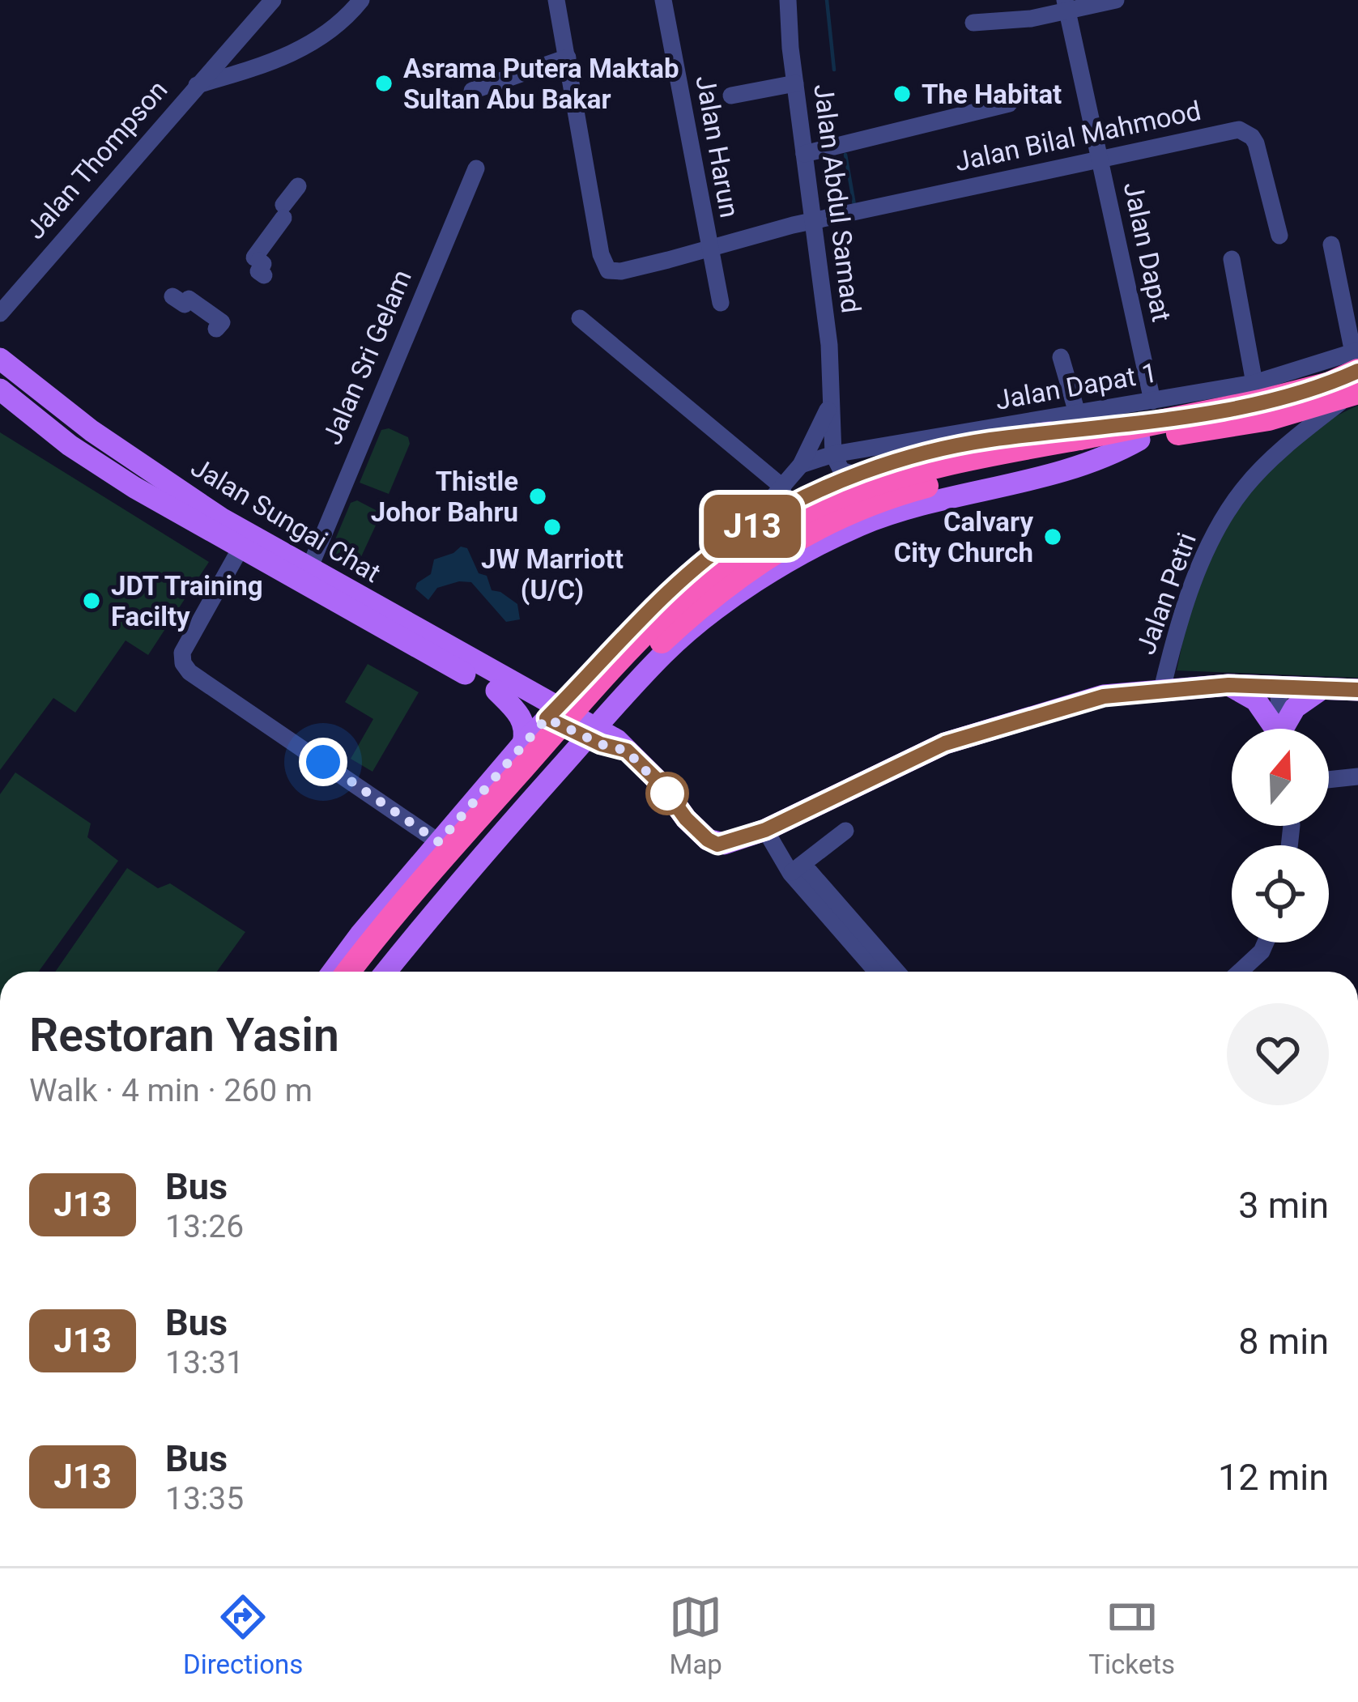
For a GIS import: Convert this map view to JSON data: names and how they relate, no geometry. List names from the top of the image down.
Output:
{
  "streets": {
    "main road": ["Jalan Sungai Chat"],
    "street": [
      "Jalan Bilal Mahmood",
      "Jalan Harun",
      "Jalan Thompson",
      "Jalan Abdul Samad",
      "Jalan Dapat",
      "Jalan Sri Gelam",
      "Jalan Dapat 1",
      "Jalan Petri"
    ]
  },
  "crossings": [
    ["Jalan Bilal Mahmood", "Jalan Harun"],
    ["Jalan Bilal Mahmood", "Jalan Abdul Samad"],
    ["Jalan Bilal Mahmood", "Jalan Dapat"],
    ["Jalan Abdul Samad", "Jalan Dapat 1"],
    ["Jalan Dapat", "Jalan Dapat 1"],
    ["Jalan Sri Gelam", "Jalan Sungai Chat"]
  ],
  "places": [
    "Asrama Putera Maktab Sultan Abu Bakar",
    "The Habitat",
    "Thistle Johor Bahru",
    "JW Marriott (U/C)",
    "Calvary City Church",
    "JDT Training Facilty"
  ],
  "lines": ["bus line J13"],
  "north": "top",
  "page": {
    "on_map": "J13",
    "heading": ["Restoran Yasin", "Walk · 4 min · 260 m"],
    "list": [
      {
        "mark": "J13",
        "name": "Bus",
        "note": "13:26",
        "value": "3 min"
      },
      {
        "mark": "J13",
        "name": "Bus",
        "note": "13:31",
        "value": "8 min"
      },
      {
        "mark": "J13",
        "name": "Bus",
        "note": "13:35",
        "value": "12 min"
      }
    ],
    "tabs": ["Directions", "Map", "Tickets"]
  }
}
